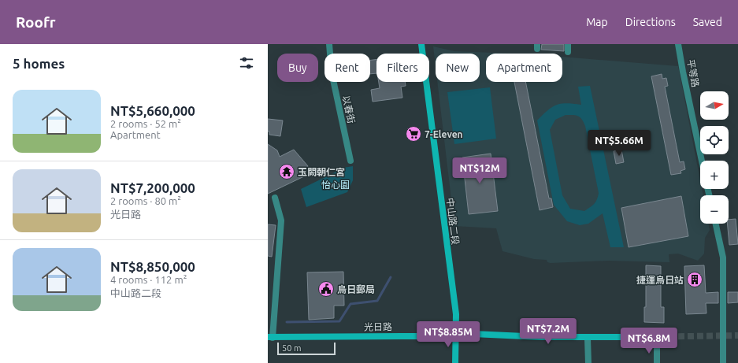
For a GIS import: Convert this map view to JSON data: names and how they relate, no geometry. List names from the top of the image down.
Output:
{
  "streets": {
    "main road": ["中山路二段", "光日路"],
    "street": ["平等路", "以春街"]
  },
  "crossings": [
    ["中山路二段", "光日路"]
  ],
  "parks": ["怡心園"],
  "places": {
    "supermarket": ["7-Eleven"],
    "temple": ["玉闕朝仁宮"],
    "building": ["捷運烏日站"],
    "public building": ["烏日郵局"]
  },
  "scale_bar": "50 m",
  "north": "right",
  "page": {
    "header": "Roofr",
    "nav": ["Map", "Directions", "Saved"],
    "heading": "5 homes",
    "chip": [
      "Buy",
      "Rent",
      "Filters",
      "New",
      "Apartment"
    ],
    "list": [
      {
        "name": "NT$5,660,000",
        "note": "2 rooms · 52 m² · Apartment"
      },
      {
        "name": "NT$7,200,000",
        "note": "2 rooms · 80 m² · 光日路"
      },
      {
        "name": "NT$8,850,000",
        "note": "4 rooms · 112 m² · 中山路二段"
      }
    ],
    "map_buttons": ["+", "−"],
    "price": [
      "NT$5.66M",
      "NT$12M",
      "NT$7.2M",
      "NT$8.85M",
      "NT$6.8M"
    ],
    "scale": "50 m"
  }
}
